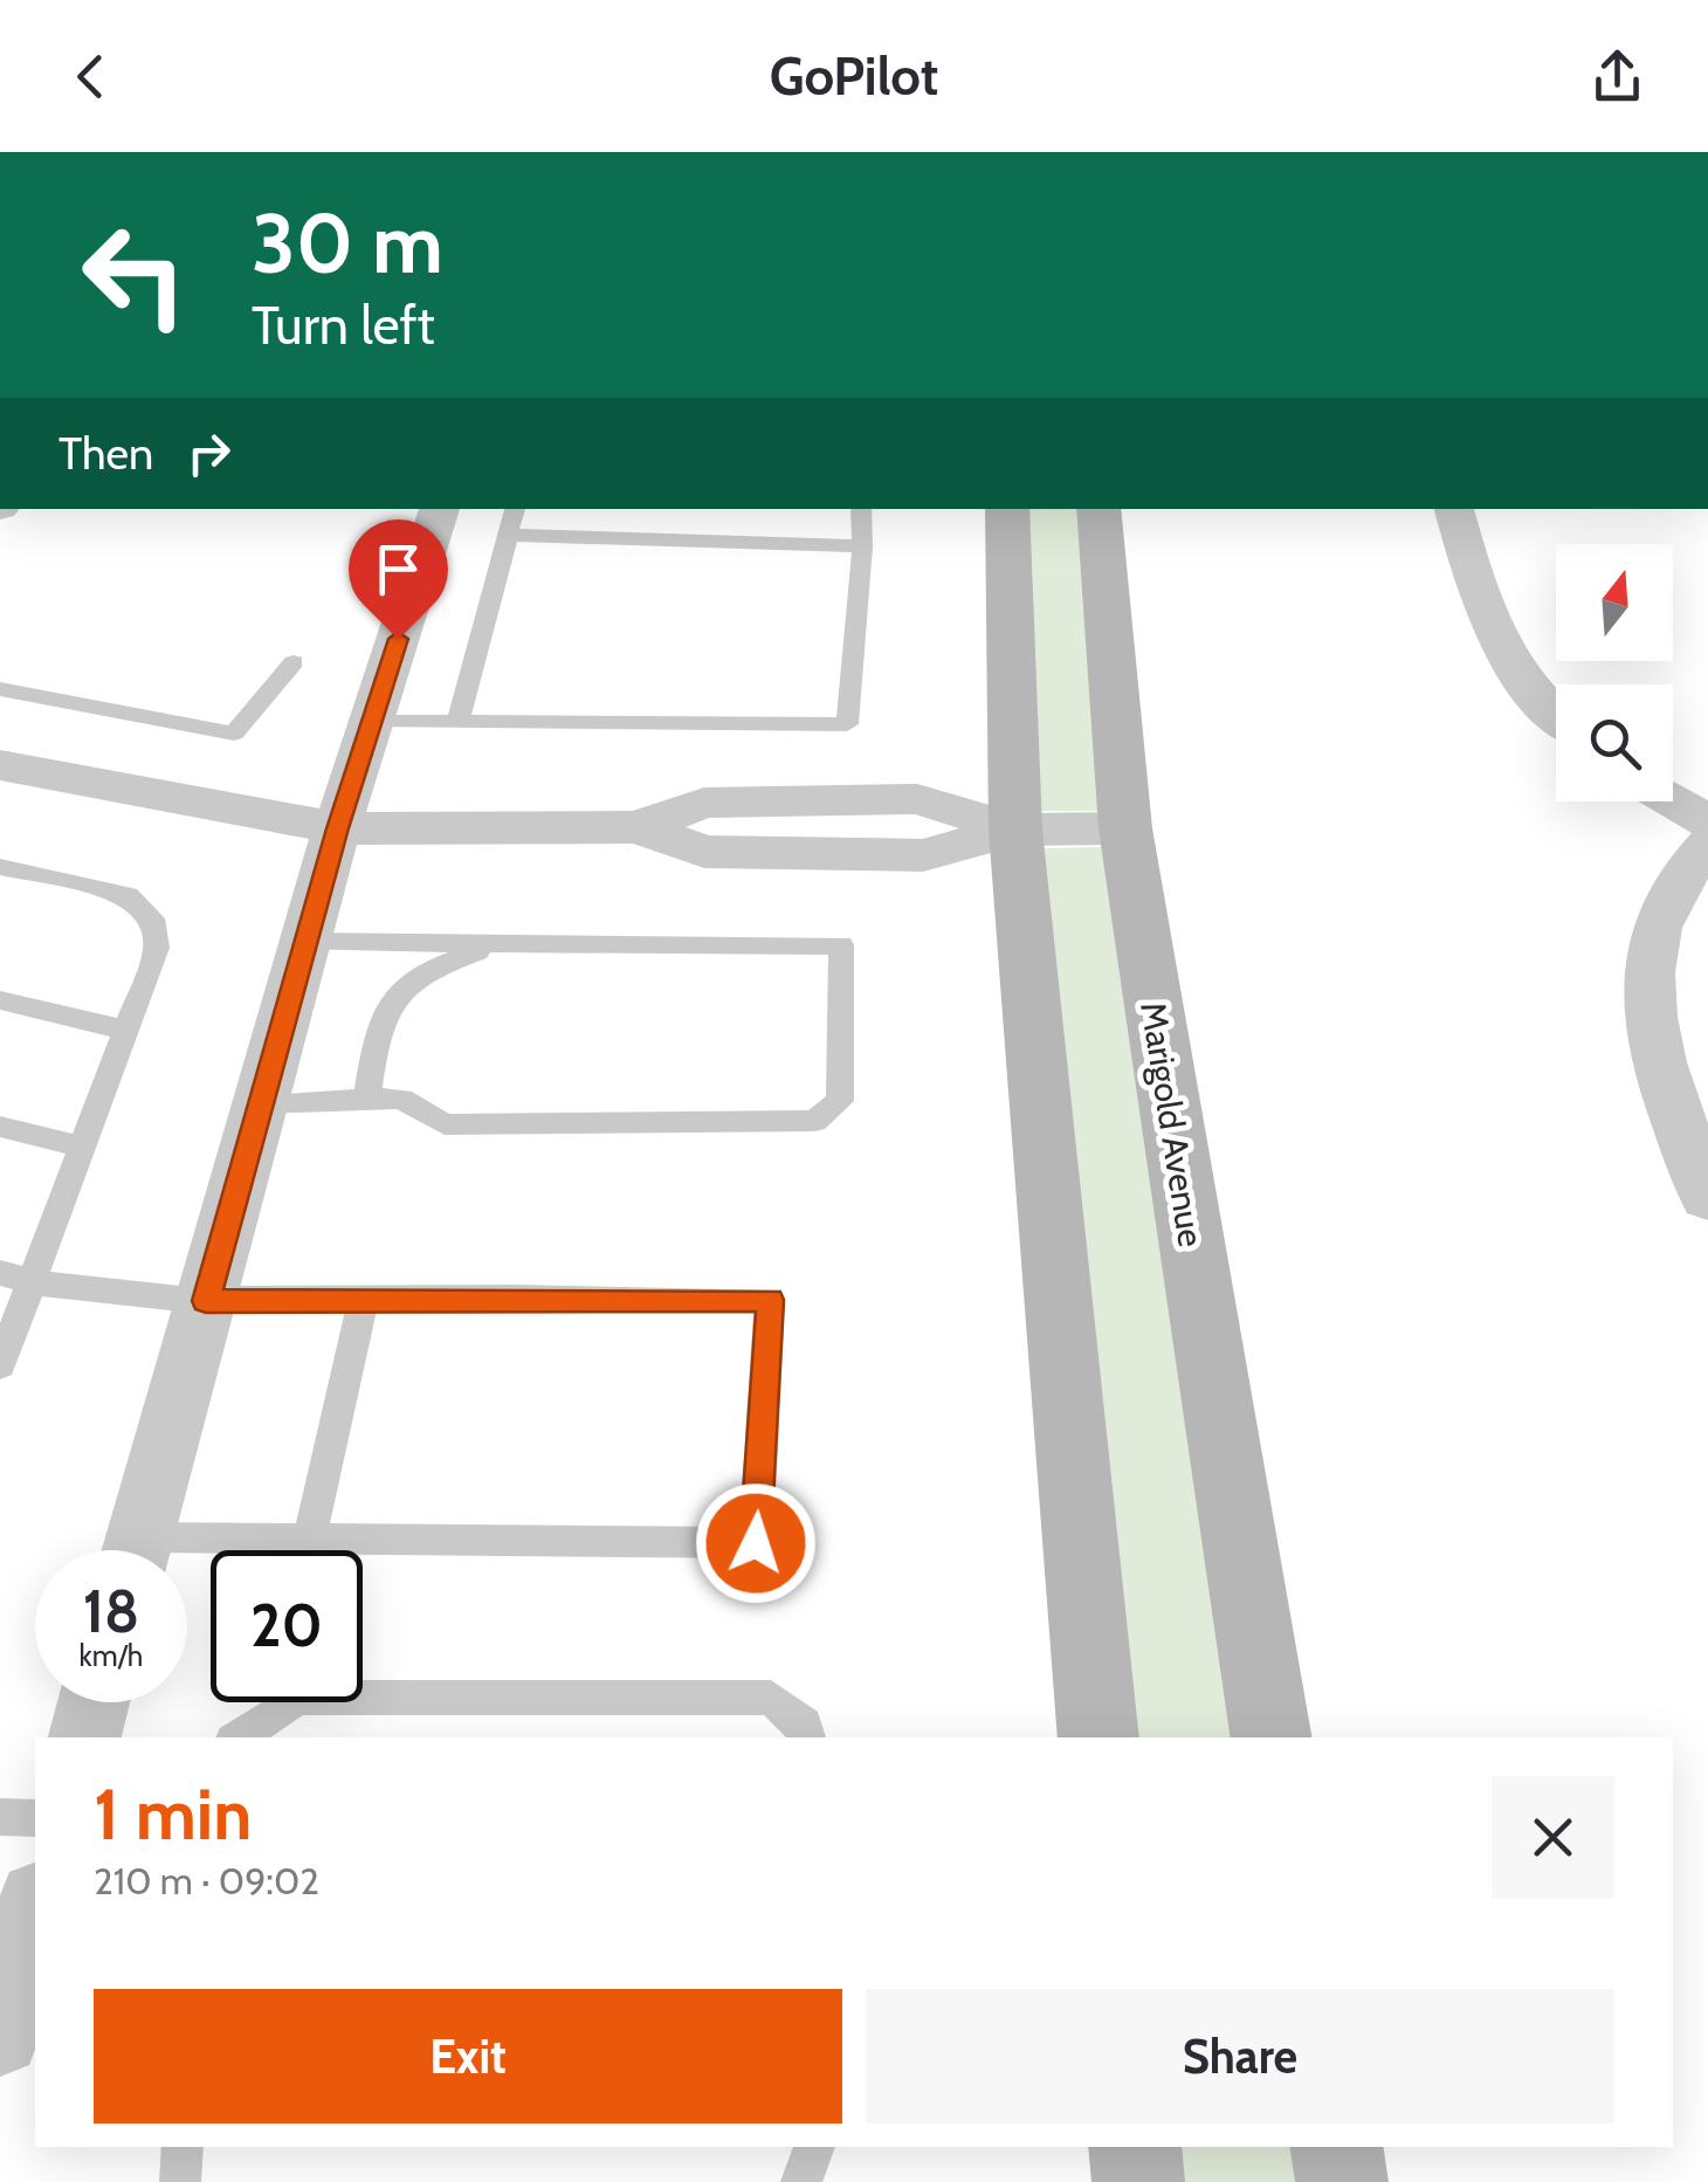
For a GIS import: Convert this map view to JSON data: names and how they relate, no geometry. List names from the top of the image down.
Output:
{
  "streets": {
    "main road": ["Marigold Avenue"]
  },
  "north": "top",
  "page": {
    "header": "GoPilot",
    "turn": ["30 m", "Turn left"],
    "then": "Then",
    "speed": "18 km/h",
    "limit": "20",
    "heading": ["1 min", "210 m · 09:02"],
    "buttons": ["Exit", "Share"]
  }
}
